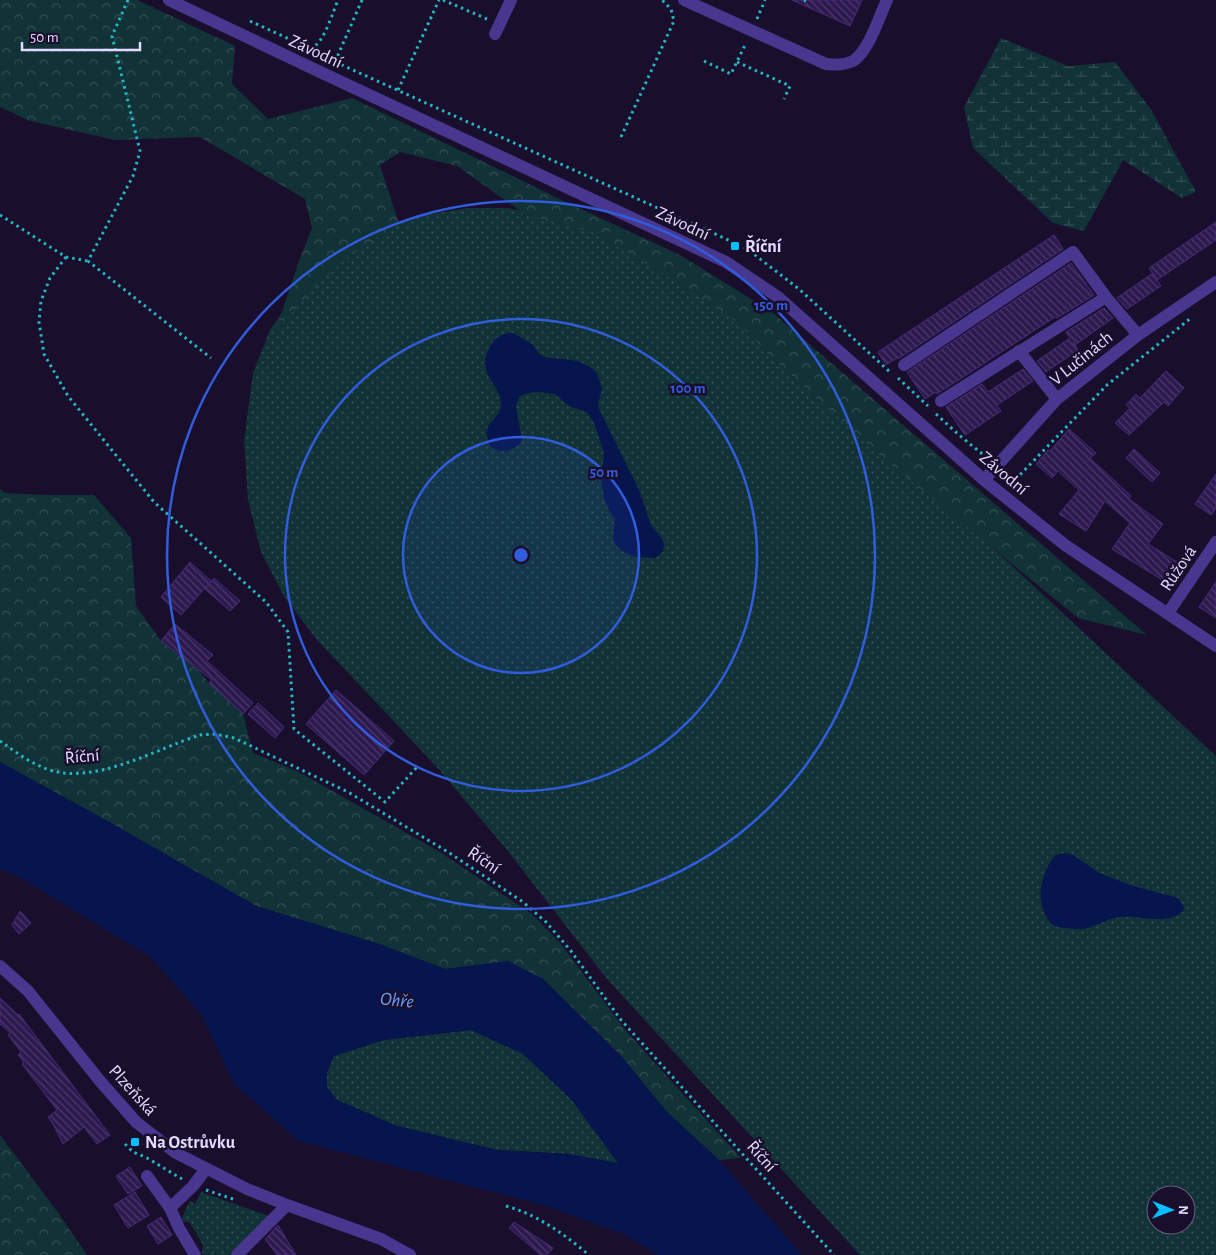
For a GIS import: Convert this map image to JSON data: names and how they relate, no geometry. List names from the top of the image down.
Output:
{
  "streets": {
    "street": [
      "Závodní",
      "V Lučinách",
      "Růžová",
      "Plzeňská"
    ],
    "path": ["Říční"]
  },
  "crossings": [
    ["Závodní", "V Lučinách"],
    ["Závodní", "Růžová"]
  ],
  "water": ["Ohře"],
  "places": {
    "transit": ["Říční", "Na Ostrůvku"]
  },
  "scale_bar": "50 m",
  "north": "right",
  "rings": ["150 m", "100 m", "50 m"]
}
